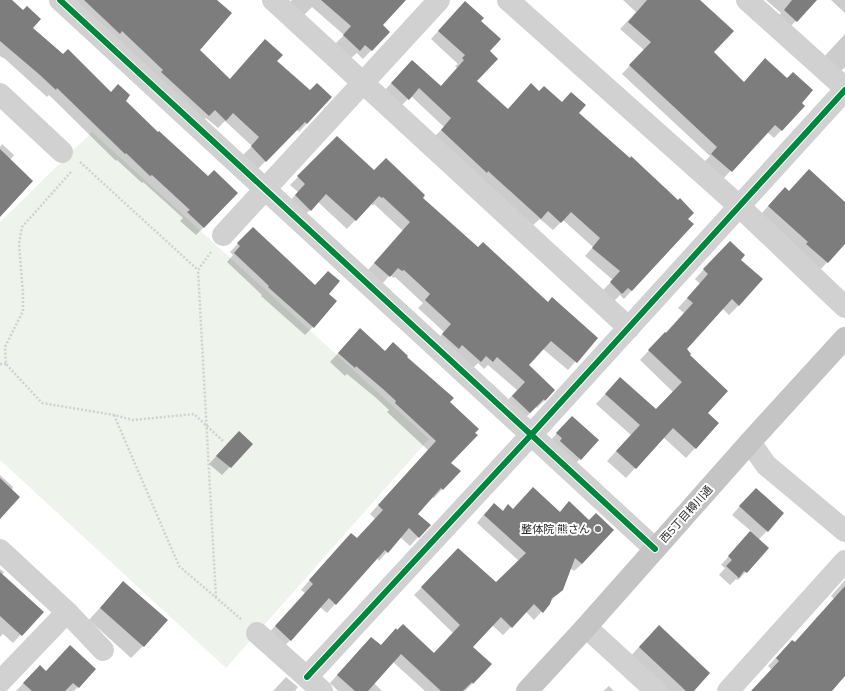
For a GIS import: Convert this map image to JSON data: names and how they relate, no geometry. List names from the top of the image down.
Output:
{
  "streets": {
    "main road": ["西5丁目樽川通"]
  },
  "places": ["整体院 熊さん"]
}
